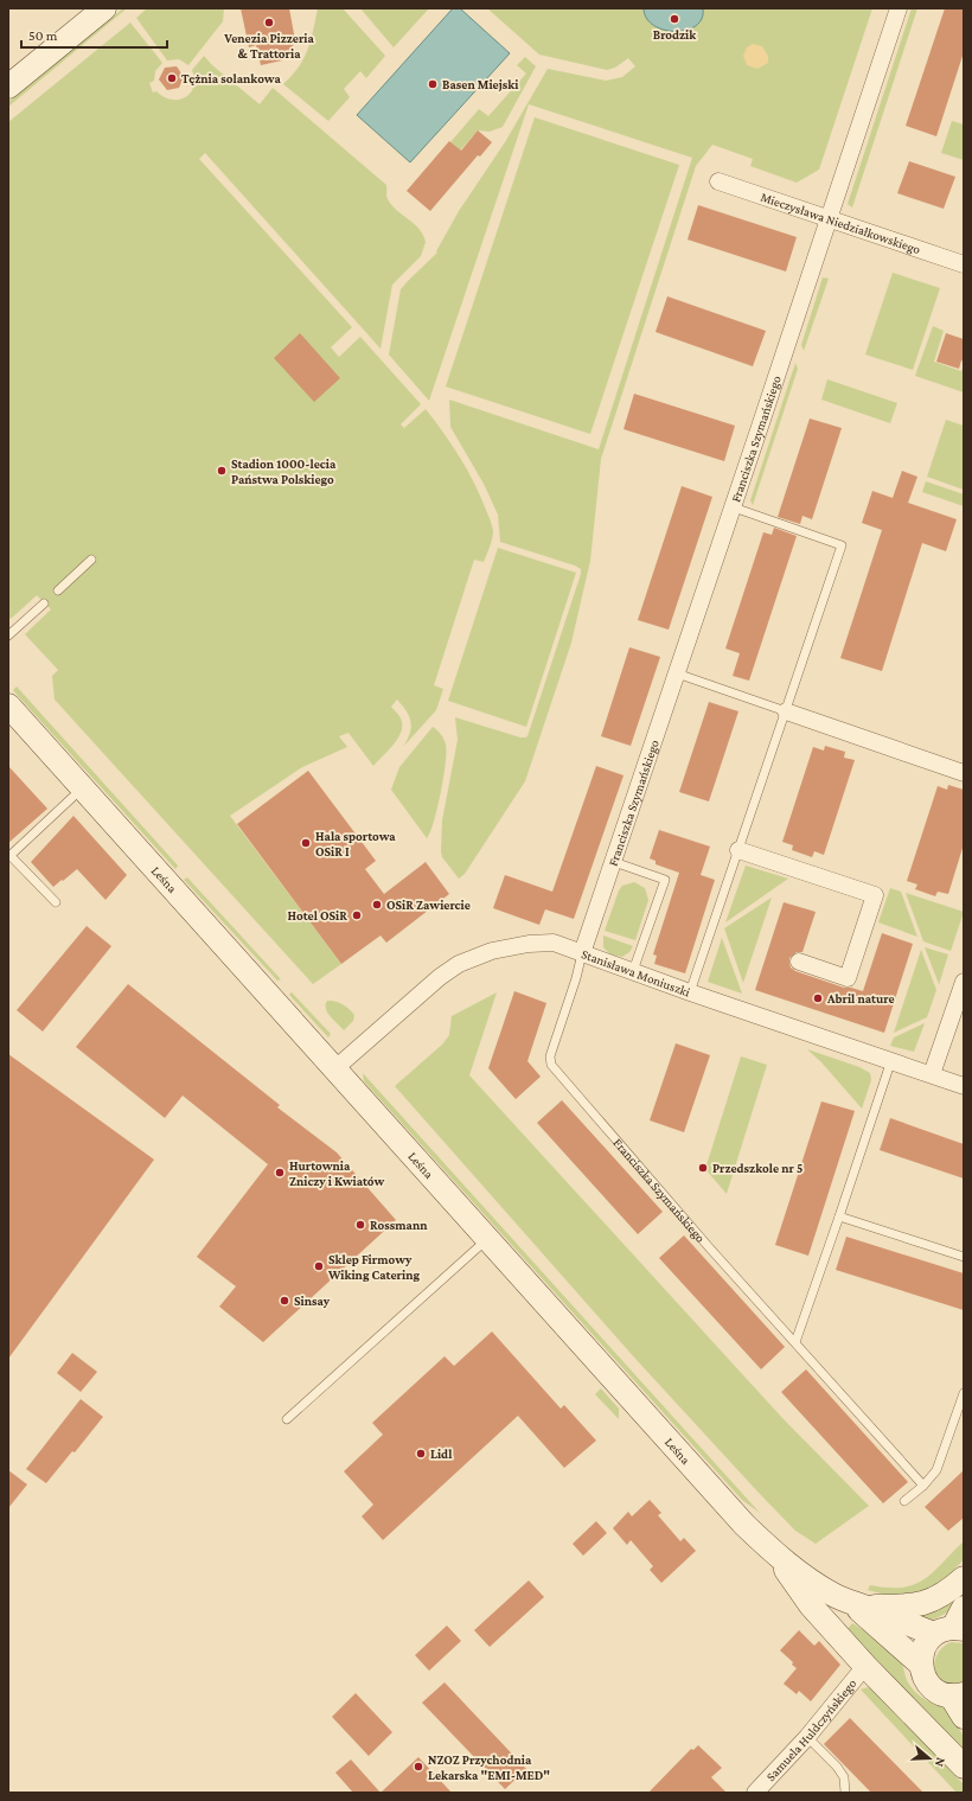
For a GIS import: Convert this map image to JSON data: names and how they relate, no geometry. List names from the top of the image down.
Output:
{
  "streets": {
    "street": [
      "Mieczysława Niedziałkowskiego",
      "Franciszka Szymańskiego",
      "Leśna",
      "Stanisława Moniuszki",
      "Samuela Huldczyńskiego"
    ]
  },
  "crossings": [
    ["Mieczysława Niedziałkowskiego", "Franciszka Szymańskiego"],
    ["Franciszka Szymańskiego", "Stanisława Moniuszki"],
    ["Leśna", "Stanisława Moniuszki"]
  ],
  "places": [
    "Brodzik",
    "Venezia Pizzeria & Trattoria",
    "Tężnia solankowa",
    "Basen Miejski",
    "Stadion 1000-lecia Państwa Polskiego",
    "Hala sportowa OSiR I",
    "OSiR Zawiercie",
    "Hotel OSiR",
    "Abril nature",
    "Przedszkole nr 5",
    "Hurtownia Zniczy i Kwiatów",
    "Rossmann",
    "Sklep Firmowy Wiking Catering",
    "Sinsay",
    "Lidl",
    "NZOZ Przychodnia Lekarska \"EMI-MED\""
  ],
  "scale_bar": "50 m",
  "north": "right"
}
